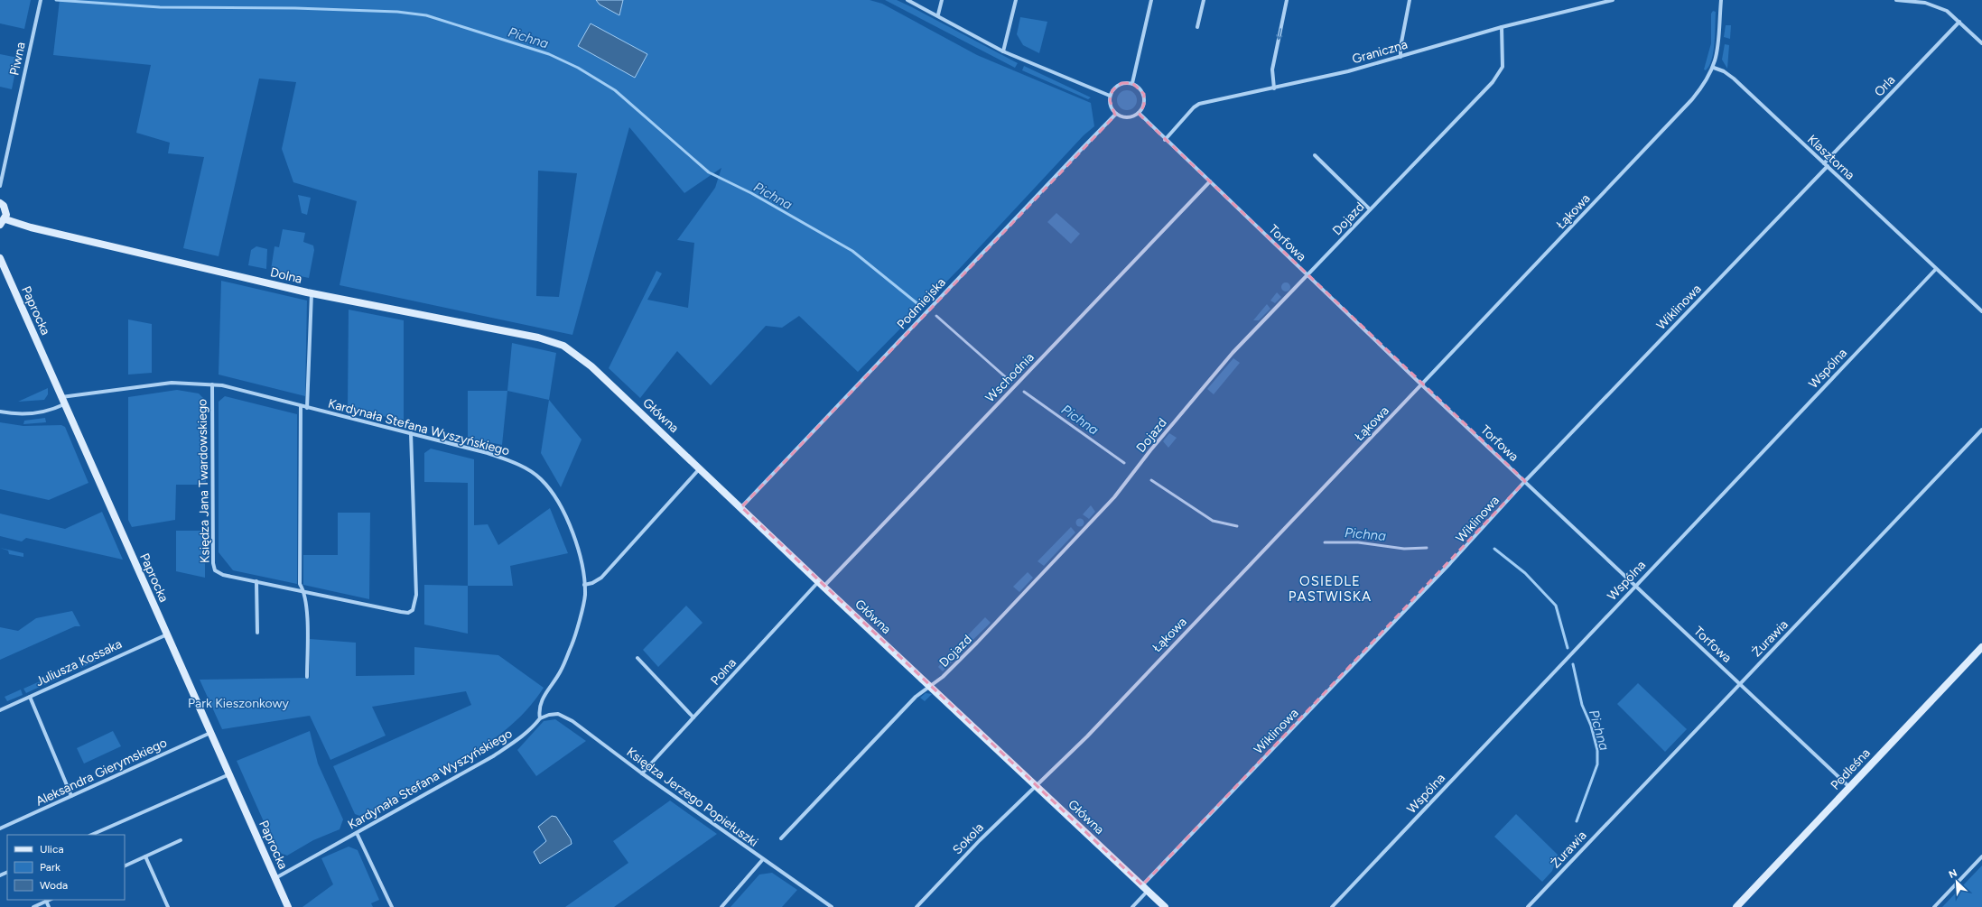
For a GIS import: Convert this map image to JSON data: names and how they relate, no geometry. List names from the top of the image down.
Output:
{
  "streets": {
    "street": [
      "Graniczna",
      "Piwna",
      "Orla",
      "Klasztorna",
      "Łąkowa",
      "Dojazd",
      "Torfowa",
      "Dolna",
      "Podmiejska",
      "Wiklinowa",
      "Paprocka",
      "Wspólna",
      "Wschodnia",
      "Główna",
      "Kardynała Stefana Wyszyńskiego",
      "Księdza Jana Twardowskiego",
      "Żurawia",
      "Juliusza Kossaka",
      "Polna",
      "Podleśna",
      "Aleksandra Gierymskiego",
      "Księdza Jerzego Popiełuszki",
      "Sokola"
    ]
  },
  "crossings": [
    ["Graniczna", "Dojazd"],
    ["Graniczna", "Torfowa"],
    ["Orla", "Klasztorna"],
    ["Orla", "Wiklinowa"],
    ["Klasztorna", "Łąkowa"],
    ["Klasztorna", "Wiklinowa"],
    ["Klasztorna", "Wspólna"],
    ["Łąkowa", "Torfowa"],
    ["Łąkowa", "Główna"],
    ["Łąkowa", "Sokola"],
    ["Dojazd", "Torfowa"],
    ["Dojazd", "Główna"],
    ["Torfowa", "Podmiejska"],
    ["Torfowa", "Wiklinowa"],
    ["Torfowa", "Wspólna"],
    ["Torfowa", "Wschodnia"],
    ["Torfowa", "Żurawia"],
    ["Torfowa", "Podleśna"],
    ["Dolna", "Główna"],
    ["Podmiejska", "Główna"],
    ["Wiklinowa", "Główna"],
    ["Paprocka", "Kardynała Stefana Wyszyńskiego"],
    ["Paprocka", "Juliusza Kossaka"],
    ["Paprocka", "Aleksandra Gierymskiego"],
    ["Wschodnia", "Główna"],
    ["Wschodnia", "Polna"],
    ["Główna", "Polna"],
    ["Główna", "Sokola"],
    ["Kardynała Stefana Wyszyńskiego", "Księdza Jana Twardowskiego"],
    ["Kardynała Stefana Wyszyńskiego", "Księdza Jerzego Popiełuszki"],
    ["Polna", "Księdza Jerzego Popiełuszki"]
  ],
  "districts": ["OSIEDLE PASTWISKA"],
  "water": ["Pichna"],
  "parks": ["Park Kieszonkowy"],
  "legend": ["Ulica", "Park", "Woda"],
  "north": "top left"
}
